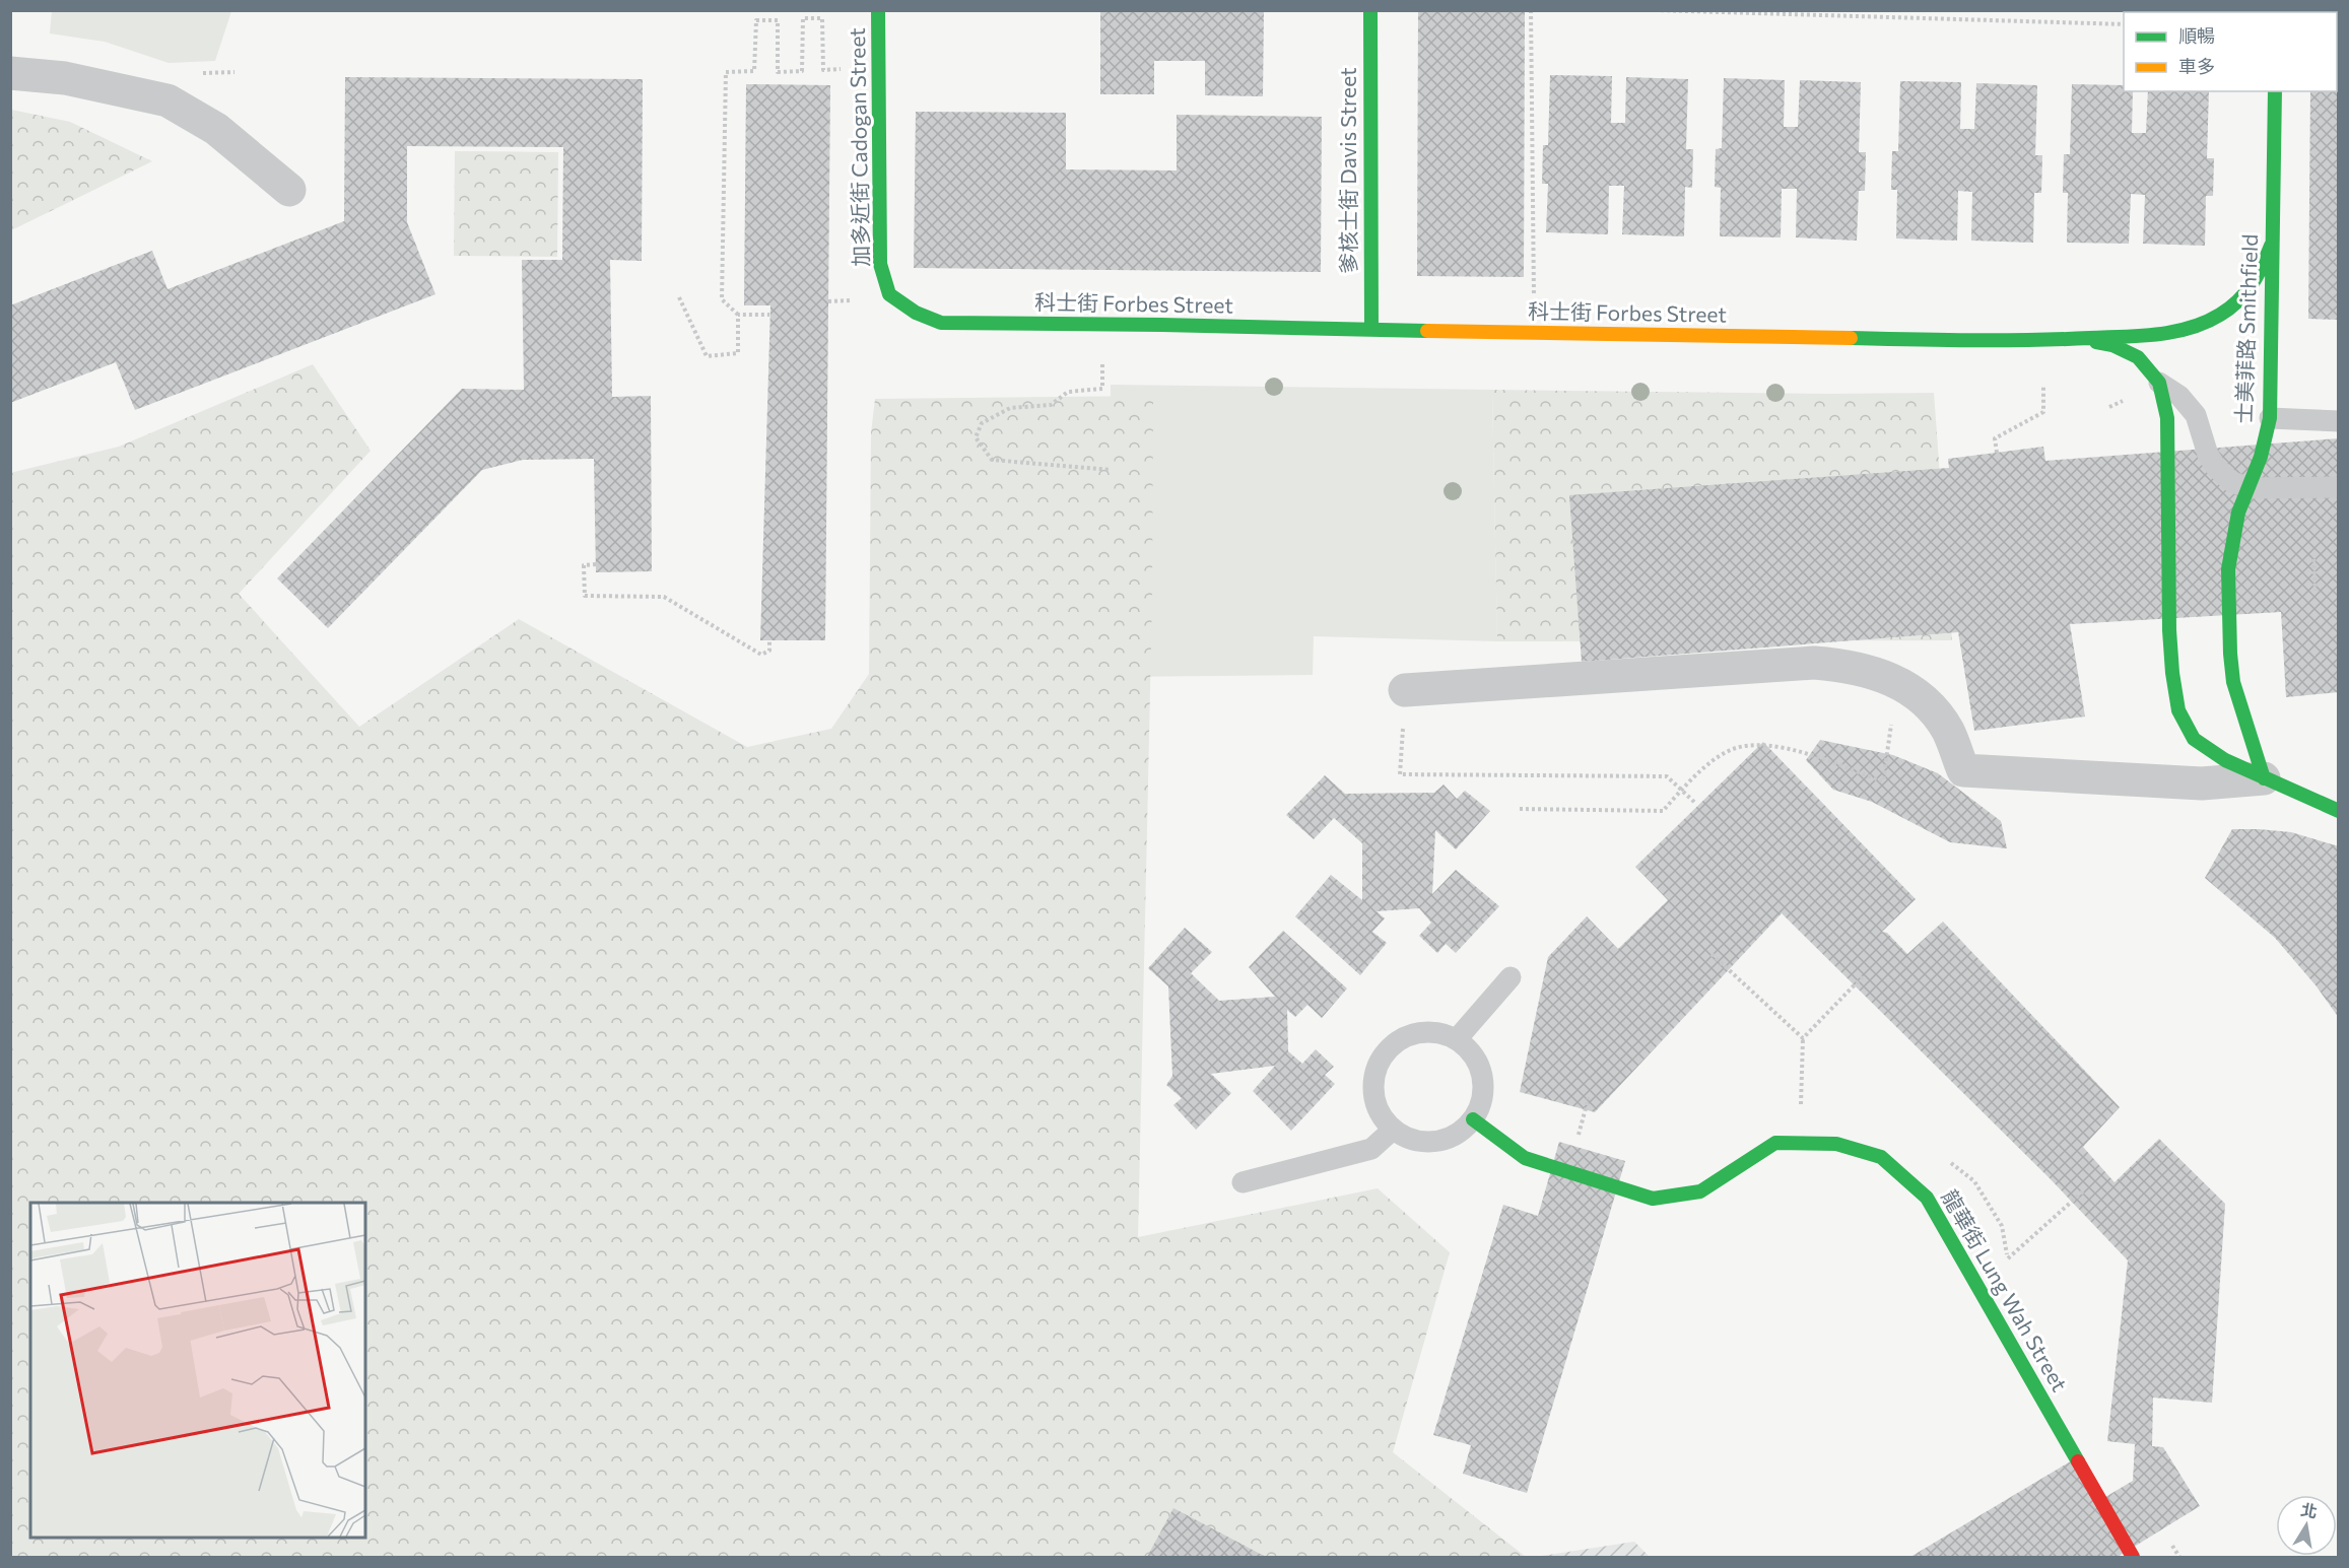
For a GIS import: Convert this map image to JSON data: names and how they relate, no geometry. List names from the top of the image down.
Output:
{
  "streets": {
    "main road": [
      "加多近街 Cadogan Street",
      "爹核士街 Davis Street",
      "科士街 Forbes Street",
      "士美菲路 Smithfield",
      "龍華街 Lung Wah Street"
    ]
  },
  "crossings": [
    ["加多近街 Cadogan Street", "科士街 Forbes Street"],
    ["爹核士街 Davis Street", "科士街 Forbes Street"],
    ["科士街 Forbes Street", "士美菲路 Smithfield"]
  ],
  "legend": ["順暢", "車多"],
  "north": "top"
}
